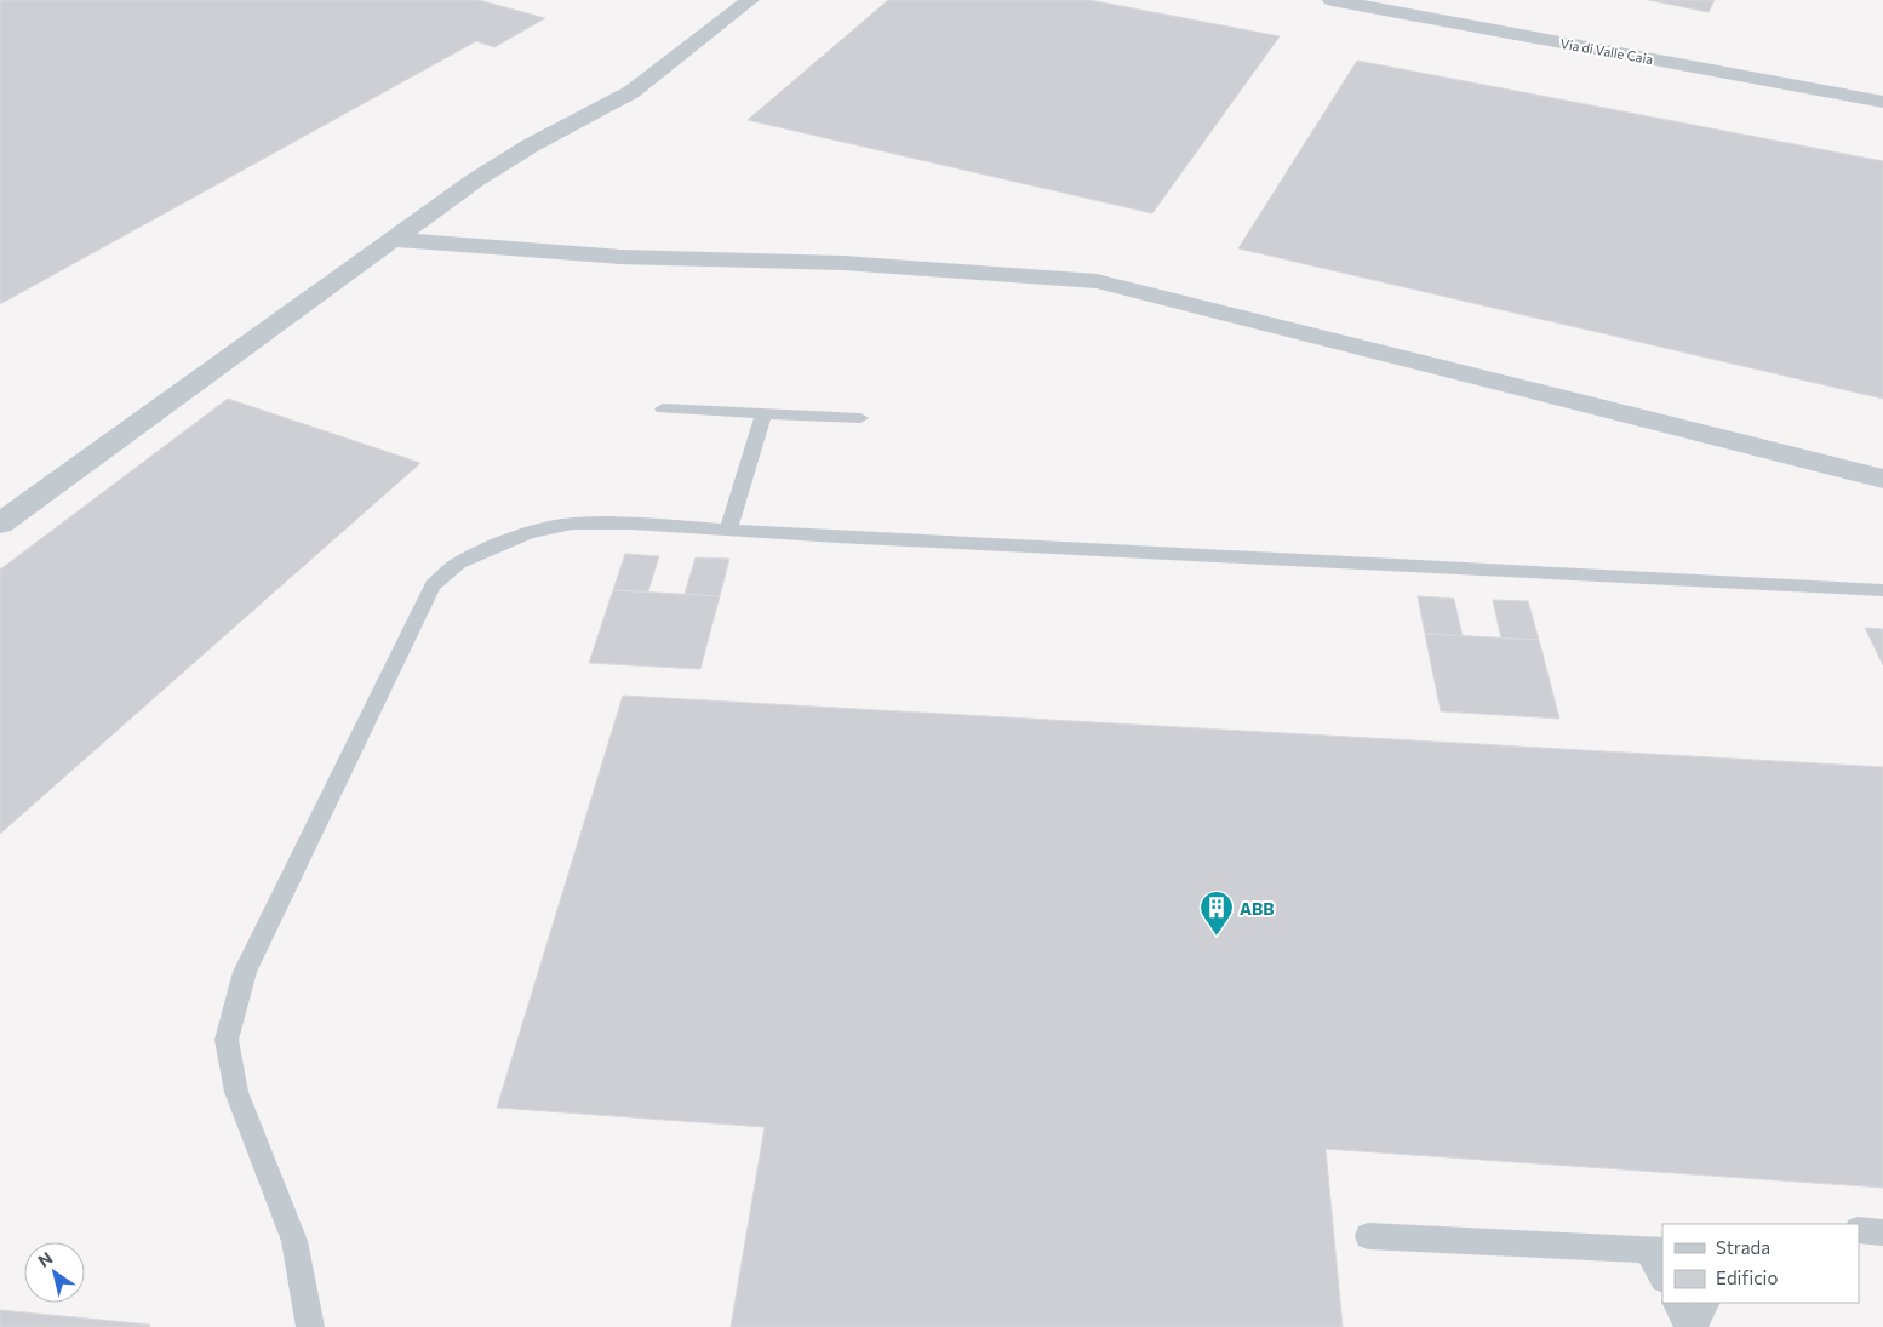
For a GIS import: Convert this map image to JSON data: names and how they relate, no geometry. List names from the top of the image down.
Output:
{
  "streets": {
    "street": ["Via di Valle Caia"]
  },
  "places": {
    "building": ["ABB"]
  },
  "legend": ["Strada", "Edificio"],
  "north": "top left"
}
